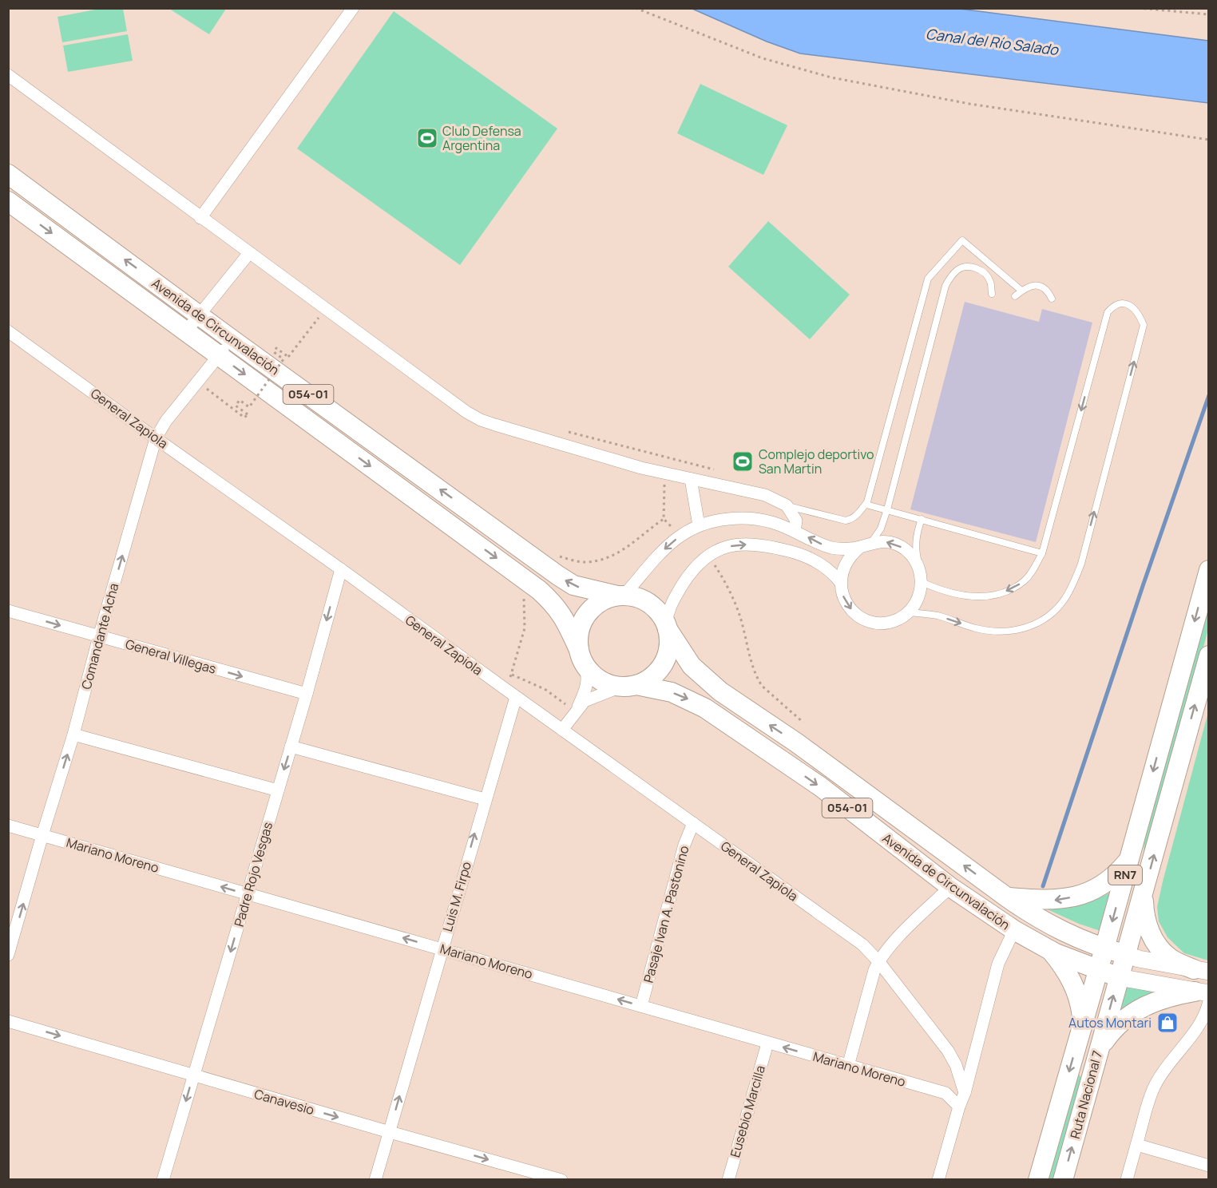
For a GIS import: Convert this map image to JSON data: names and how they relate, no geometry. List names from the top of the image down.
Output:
{
  "streets": {
    "highway": [
      "Avenida de Circunvalación",
      "054-01",
      "RN7",
      "Ruta Nacional 7"
    ],
    "street": [
      "General Zapiola",
      "Comandante Acha",
      "General Villegas",
      "Mariano Moreno",
      "Padre Rojo Vesgas",
      "Luis M. Firpo",
      "Pasaje Ivan A. Pastonino",
      "Canavesio",
      "Eusebio Marcilla"
    ]
  },
  "crossings": [
    ["Avenida de Circunvalación", "054-01"],
    ["Avenida de Circunvalación", "Comandante Acha"],
    ["Avenida de Circunvalación", "RN7"],
    ["Avenida de Circunvalación", "Ruta Nacional 7"],
    ["054-01", "RN7"],
    ["054-01", "Ruta Nacional 7"],
    ["General Zapiola", "Comandante Acha"],
    ["General Zapiola", "Padre Rojo Vesgas"],
    ["General Zapiola", "Luis M. Firpo"],
    ["General Zapiola", "Pasaje Ivan A. Pastonino"],
    ["Comandante Acha", "General Villegas"],
    ["Comandante Acha", "Mariano Moreno"],
    ["General Villegas", "Padre Rojo Vesgas"],
    ["Mariano Moreno", "Padre Rojo Vesgas"],
    ["Mariano Moreno", "Luis M. Firpo"],
    ["Mariano Moreno", "Pasaje Ivan A. Pastonino"],
    ["Mariano Moreno", "Eusebio Marcilla"],
    ["Padre Rojo Vesgas", "Canavesio"],
    ["RN7", "Ruta Nacional 7"],
    ["Luis M. Firpo", "Canavesio"]
  ],
  "one_way": [
    "Comandante Acha",
    "Mariano Moreno",
    "Padre Rojo Vesgas",
    "Luis M. Firpo",
    "Canavesio"
  ],
  "water": ["Canal del Río Salado"],
  "places": {
    "sports": ["Club Defensa Argentina", "Complejo deportivo San Martin"],
    "shop": ["Autos Montari"]
  }
}
